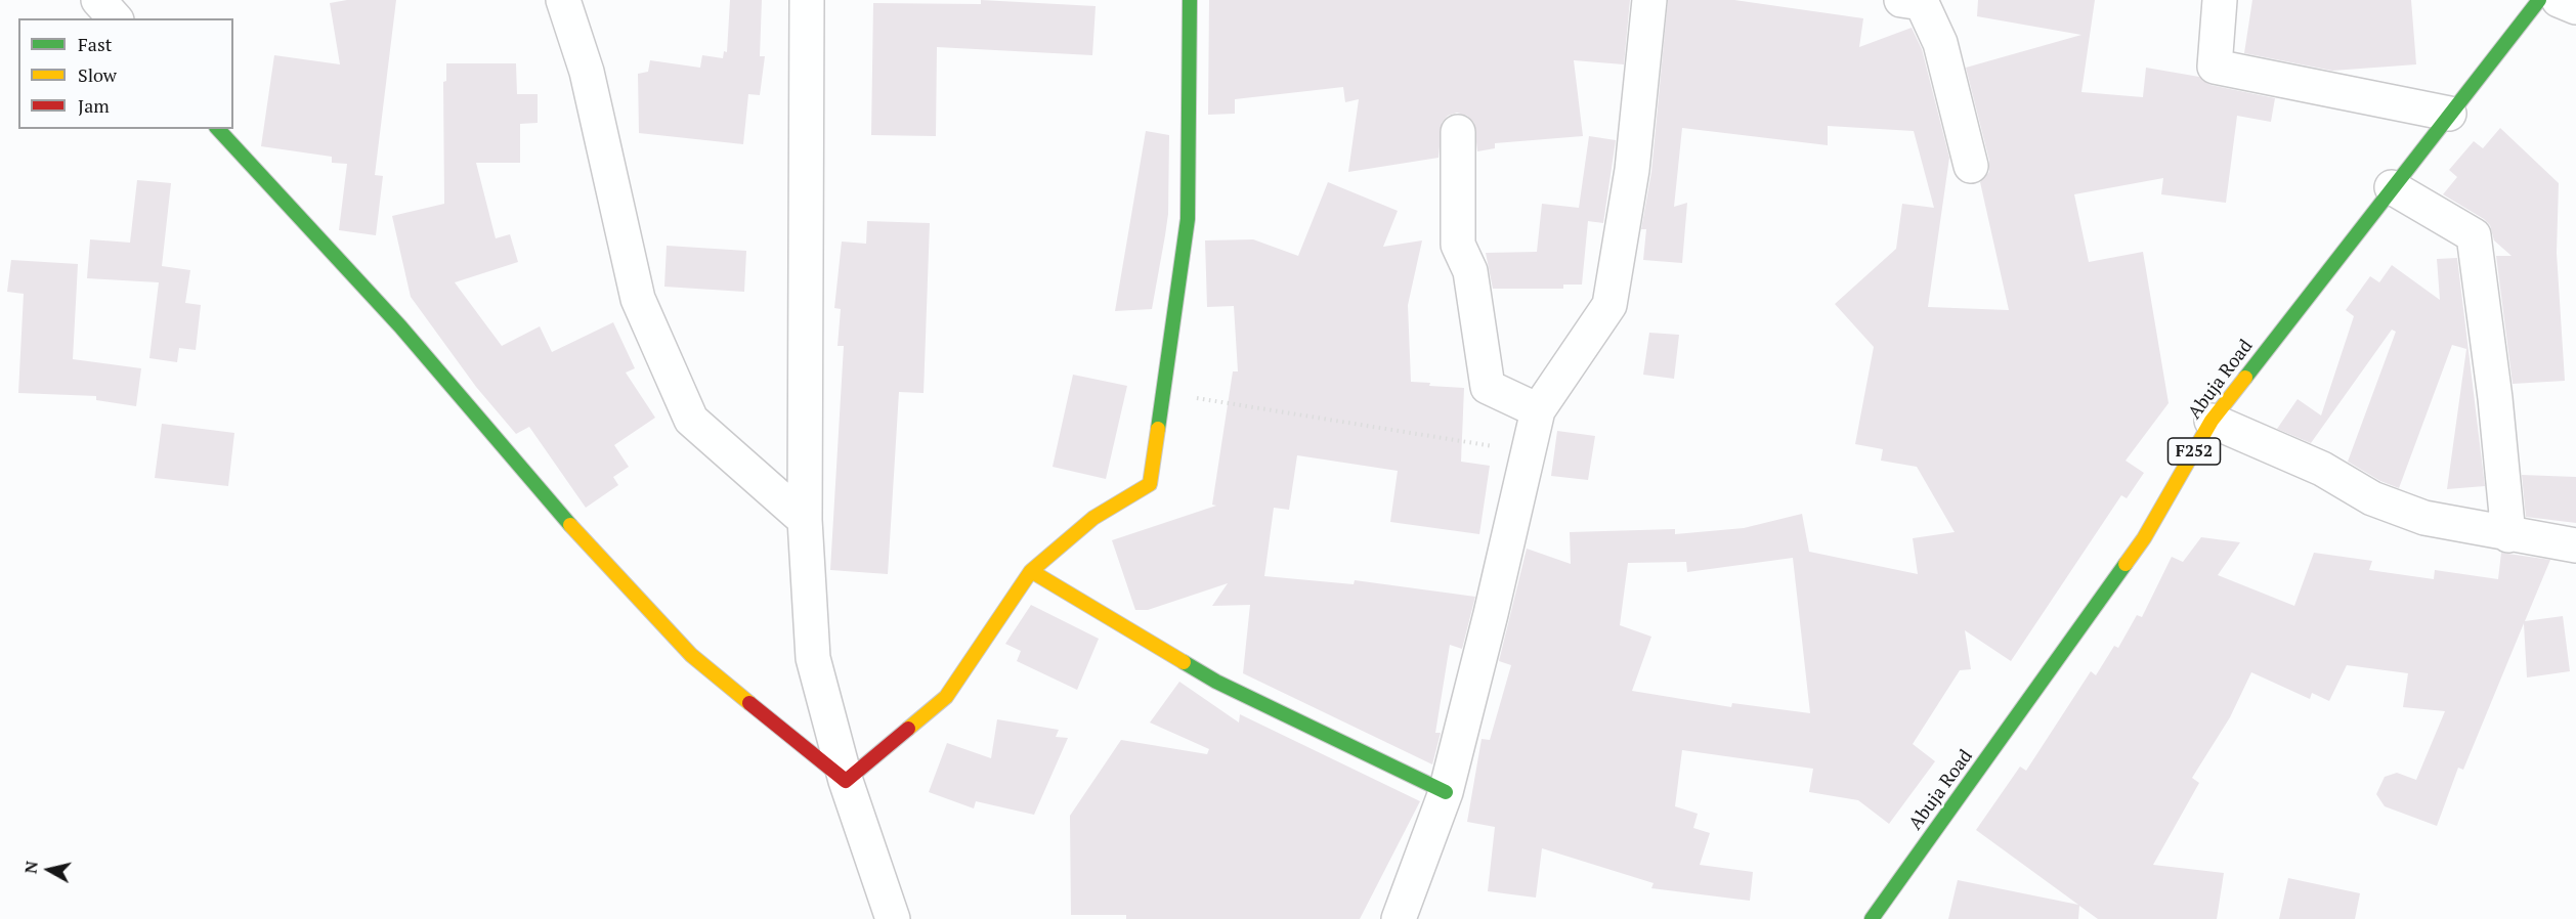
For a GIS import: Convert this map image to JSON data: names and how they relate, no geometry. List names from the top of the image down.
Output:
{
  "streets": {
    "street": ["Abuja Road", "F252"]
  },
  "legend": ["Fast", "Slow", "Jam"],
  "north": "left"
}
